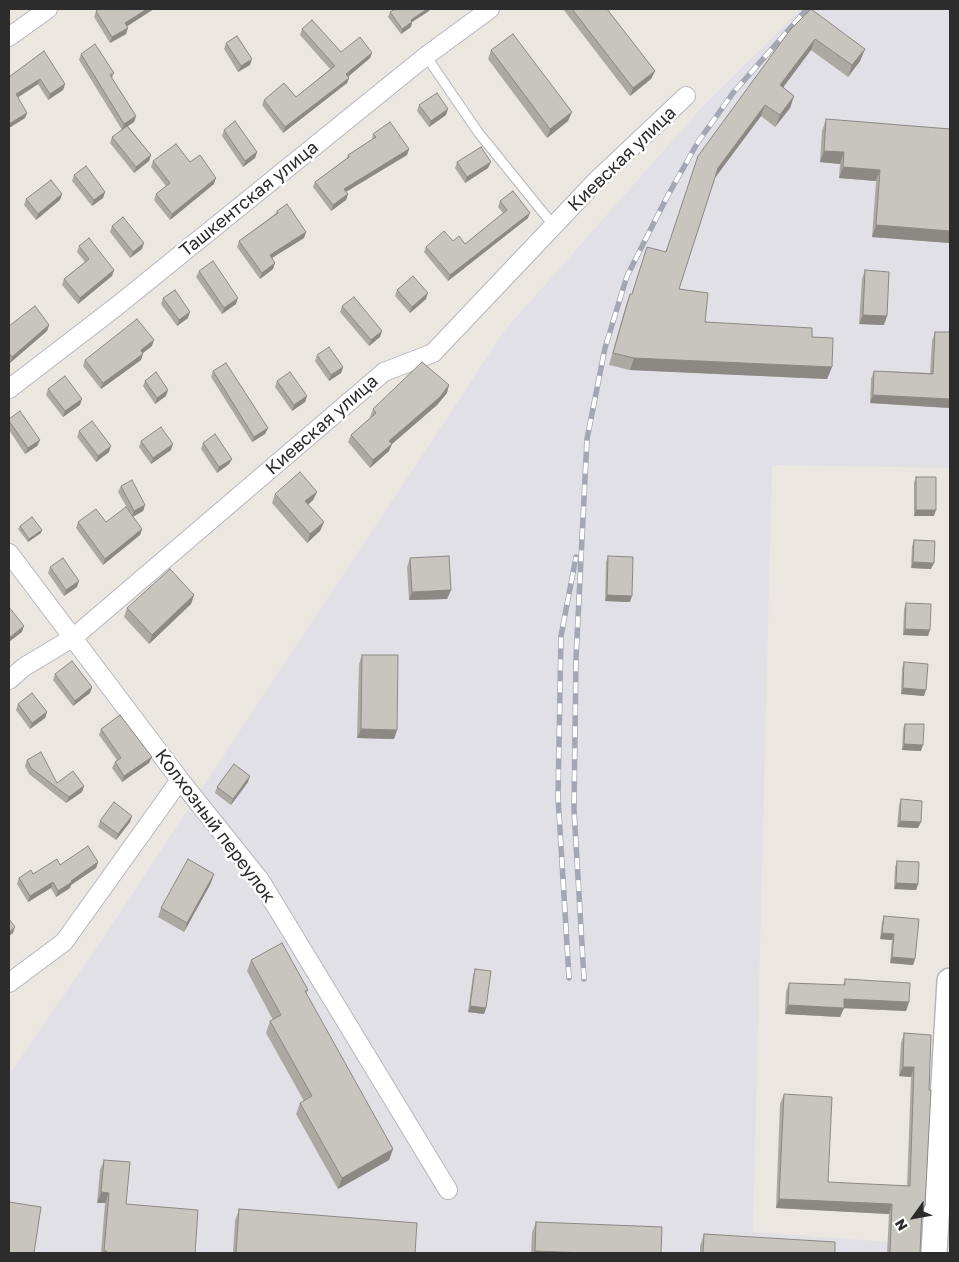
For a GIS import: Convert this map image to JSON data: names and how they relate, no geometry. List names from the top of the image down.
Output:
{
  "streets": {
    "street": ["Киевская улица", "Ташкентская улица", "Колхозный переулок"]
  },
  "crossings": [
    ["Киевская улица", "Колхозный переулок"]
  ],
  "north": "bottom left"
}
